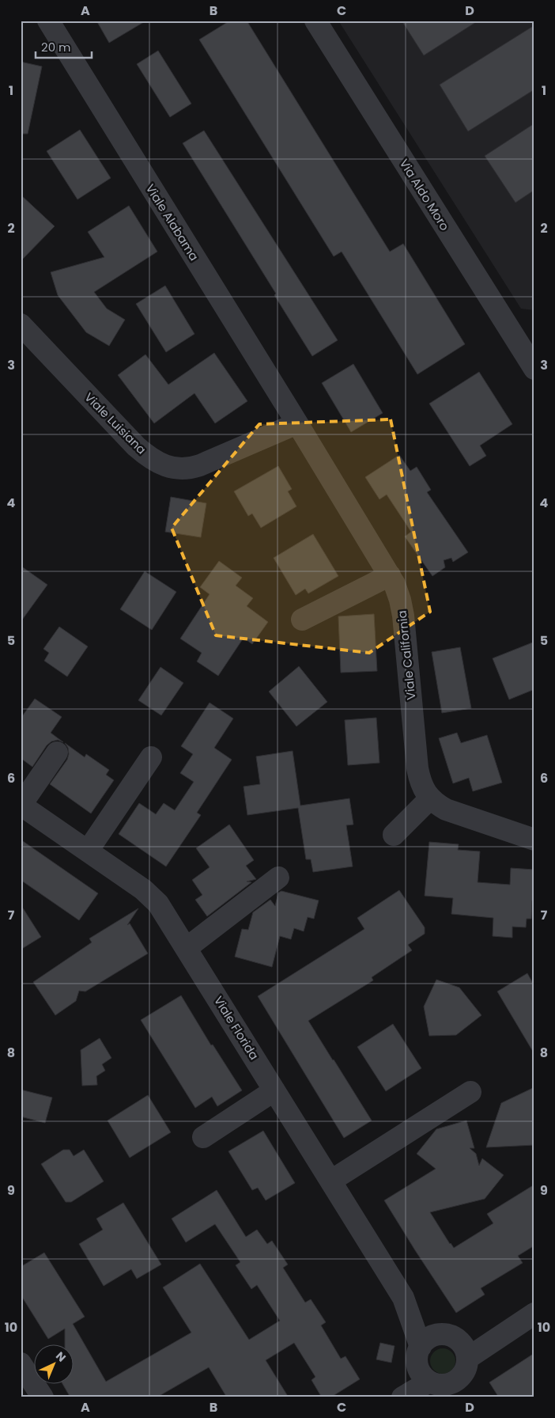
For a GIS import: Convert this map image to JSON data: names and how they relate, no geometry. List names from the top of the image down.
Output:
{
  "streets": {
    "street": [
      "Via Aldo Moro",
      "Viale Alabama",
      "Viale Luisiana",
      "Viale California",
      "Viale Florida"
    ]
  },
  "crossings": [
    ["Viale Alabama", "Viale Luisiana"],
    ["Viale Alabama", "Viale California"],
    ["Viale Luisiana", "Viale California"]
  ],
  "scale_bar": "20 m",
  "north": "top right",
  "grid": {
    "columns": [
      "A",
      "B",
      "C",
      "D"
    ],
    "rows": [
      "1",
      "2",
      "3",
      "4",
      "5",
      "6",
      "7",
      "8",
      "9",
      "10"
    ]
  }
}
